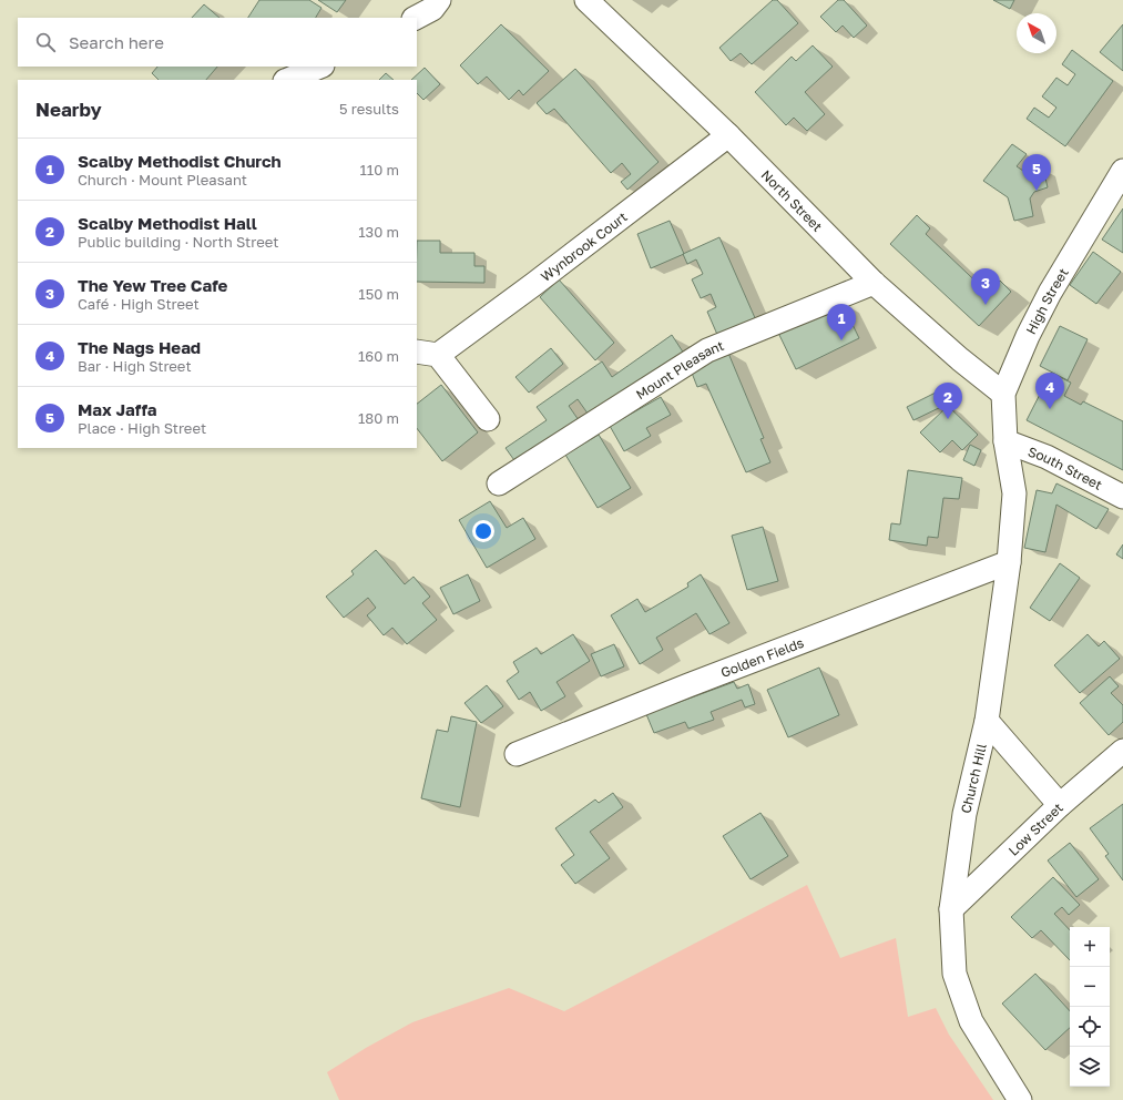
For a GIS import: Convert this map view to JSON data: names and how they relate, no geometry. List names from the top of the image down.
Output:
{
  "streets": {
    "street": [
      "North Street",
      "Wynbrook Court",
      "High Street",
      "Mount Pleasant",
      "South Street",
      "Golden Fields",
      "Church Hill",
      "Low Street"
    ]
  },
  "crossings": [
    ["North Street", "Wynbrook Court"],
    ["North Street", "High Street"],
    ["North Street", "Mount Pleasant"],
    ["High Street", "South Street"],
    ["High Street", "Church Hill"],
    ["South Street", "Church Hill"],
    ["Golden Fields", "Church Hill"],
    ["Church Hill", "Low Street"]
  ],
  "north": "top left",
  "page": {
    "search": "Search here",
    "heading": ["Nearby", "5 results"],
    "list": [
      {
        "mark": "1",
        "name": "Scalby Methodist Church",
        "note": "Church · Mount Pleasant",
        "value": "110 m"
      },
      {
        "mark": "2",
        "name": "Scalby Methodist Hall",
        "note": "Public building · North Street",
        "value": "130 m"
      },
      {
        "mark": "3",
        "name": "The Yew Tree Cafe",
        "note": "Café · High Street",
        "value": "150 m"
      },
      {
        "mark": "4",
        "name": "The Nags Head",
        "note": "Bar · High Street",
        "value": "160 m"
      },
      {
        "mark": "5",
        "name": "Max Jaffa",
        "note": "Place · High Street",
        "value": "180 m"
      }
    ],
    "pins": [
      "5",
      "3",
      "1",
      "4",
      "2"
    ],
    "map_buttons": ["+", "−"]
  }
}
